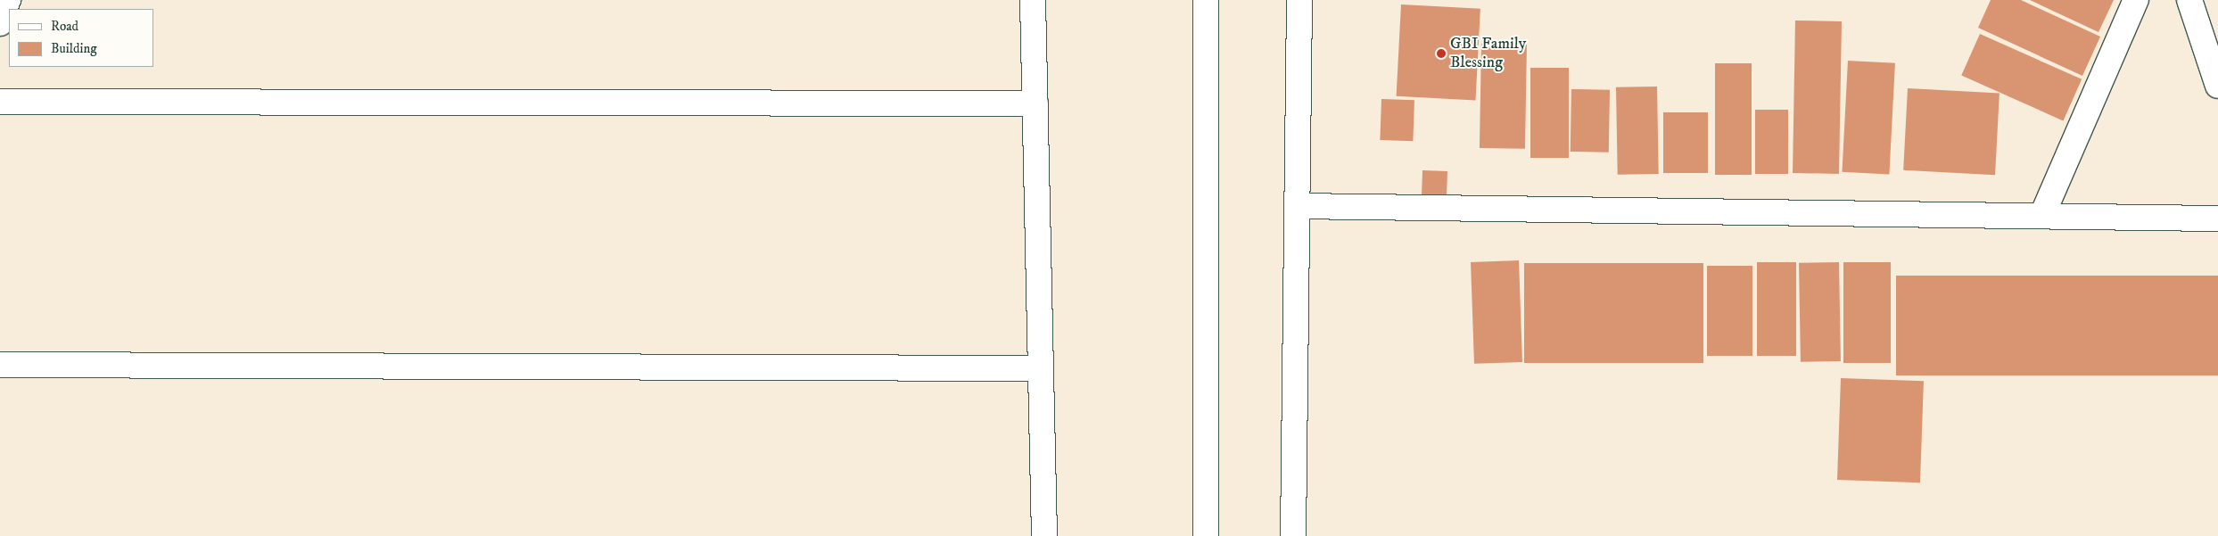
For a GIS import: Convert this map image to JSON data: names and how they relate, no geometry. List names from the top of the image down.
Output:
{
  "places": ["GBI Family Blessing"],
  "legend": ["Road", "Building"]
}
